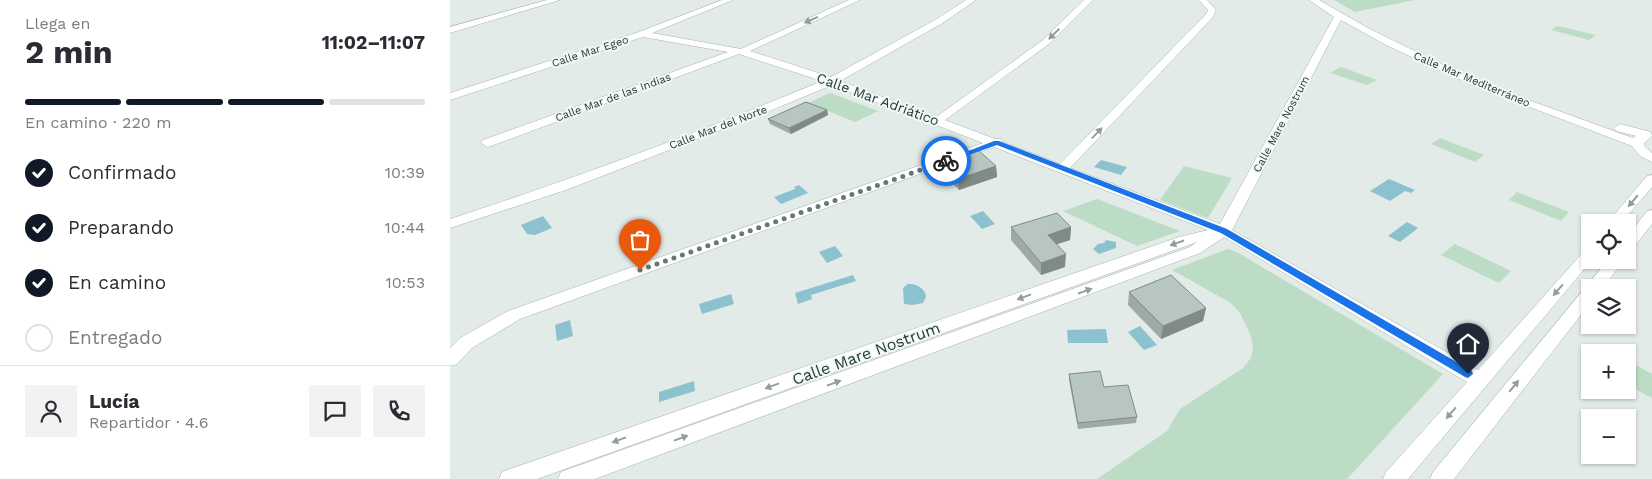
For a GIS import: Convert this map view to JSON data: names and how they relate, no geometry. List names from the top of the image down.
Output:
{
  "streets": {
    "street": [
      "Calle Mar Egeo",
      "Calle Mar Mediterráneo",
      "Calle Mar de las Indias",
      "Calle Mar Adriático",
      "Calle Mare Nostrum",
      "Calle Mar del Norte"
    ]
  },
  "crossings": [
    ["Calle Mar Egeo", "Calle Mar Adriático"],
    ["Calle Mar Mediterráneo", "Calle Mare Nostrum"],
    ["Calle Mar de las Indias", "Calle Mar Adriático"],
    ["Calle Mar Adriático", "Calle Mare Nostrum"],
    ["Calle Mar Adriático", "Calle Mar del Norte"]
  ],
  "page": {
    "heading": ["2 min", "Llega en", "11:02–11:07"],
    "panel": ["Lucía", "Repartidor · 4.6"],
    "bar": "En camino · 220 m",
    "list": [
      ["Confirmado", "10:39"],
      ["Preparando", "10:44"],
      ["En camino", "10:53"],
      "Entregado"
    ],
    "map_buttons": ["+", "−"]
  }
}
